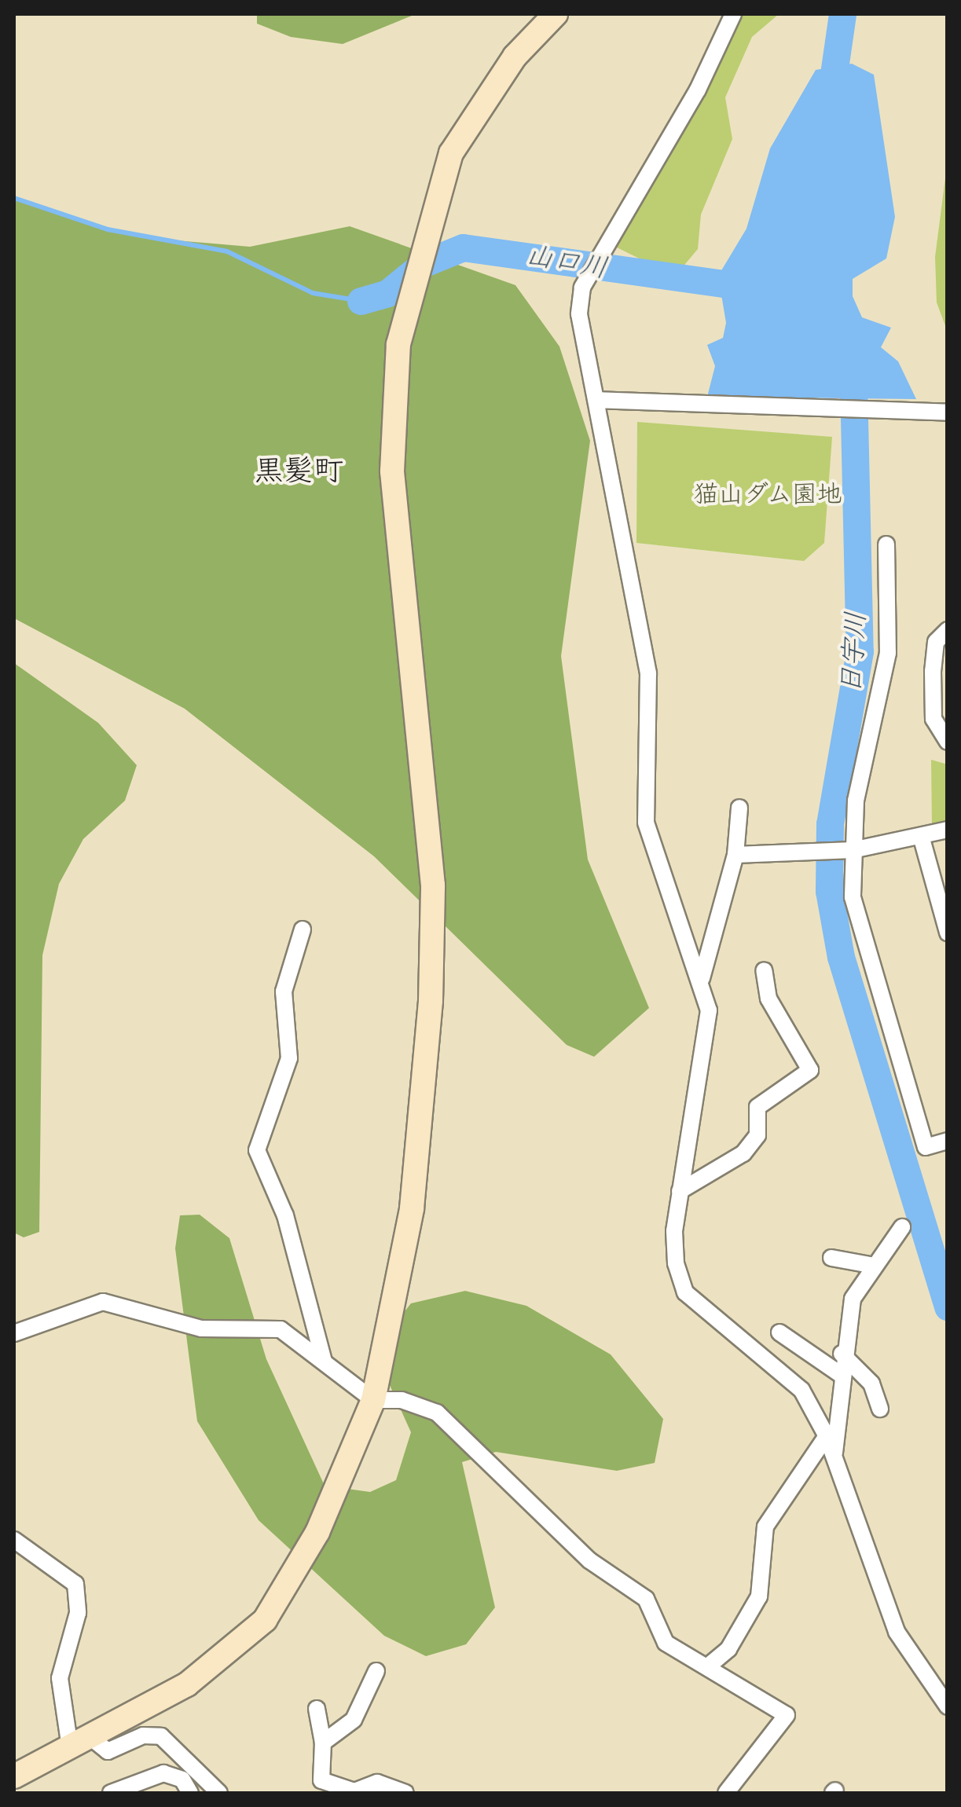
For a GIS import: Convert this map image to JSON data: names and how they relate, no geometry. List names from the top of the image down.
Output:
{
  "districts": ["黒髪町"],
  "water": ["山口川", "日宇川"],
  "parks": ["猫山ダム園地"]
}
